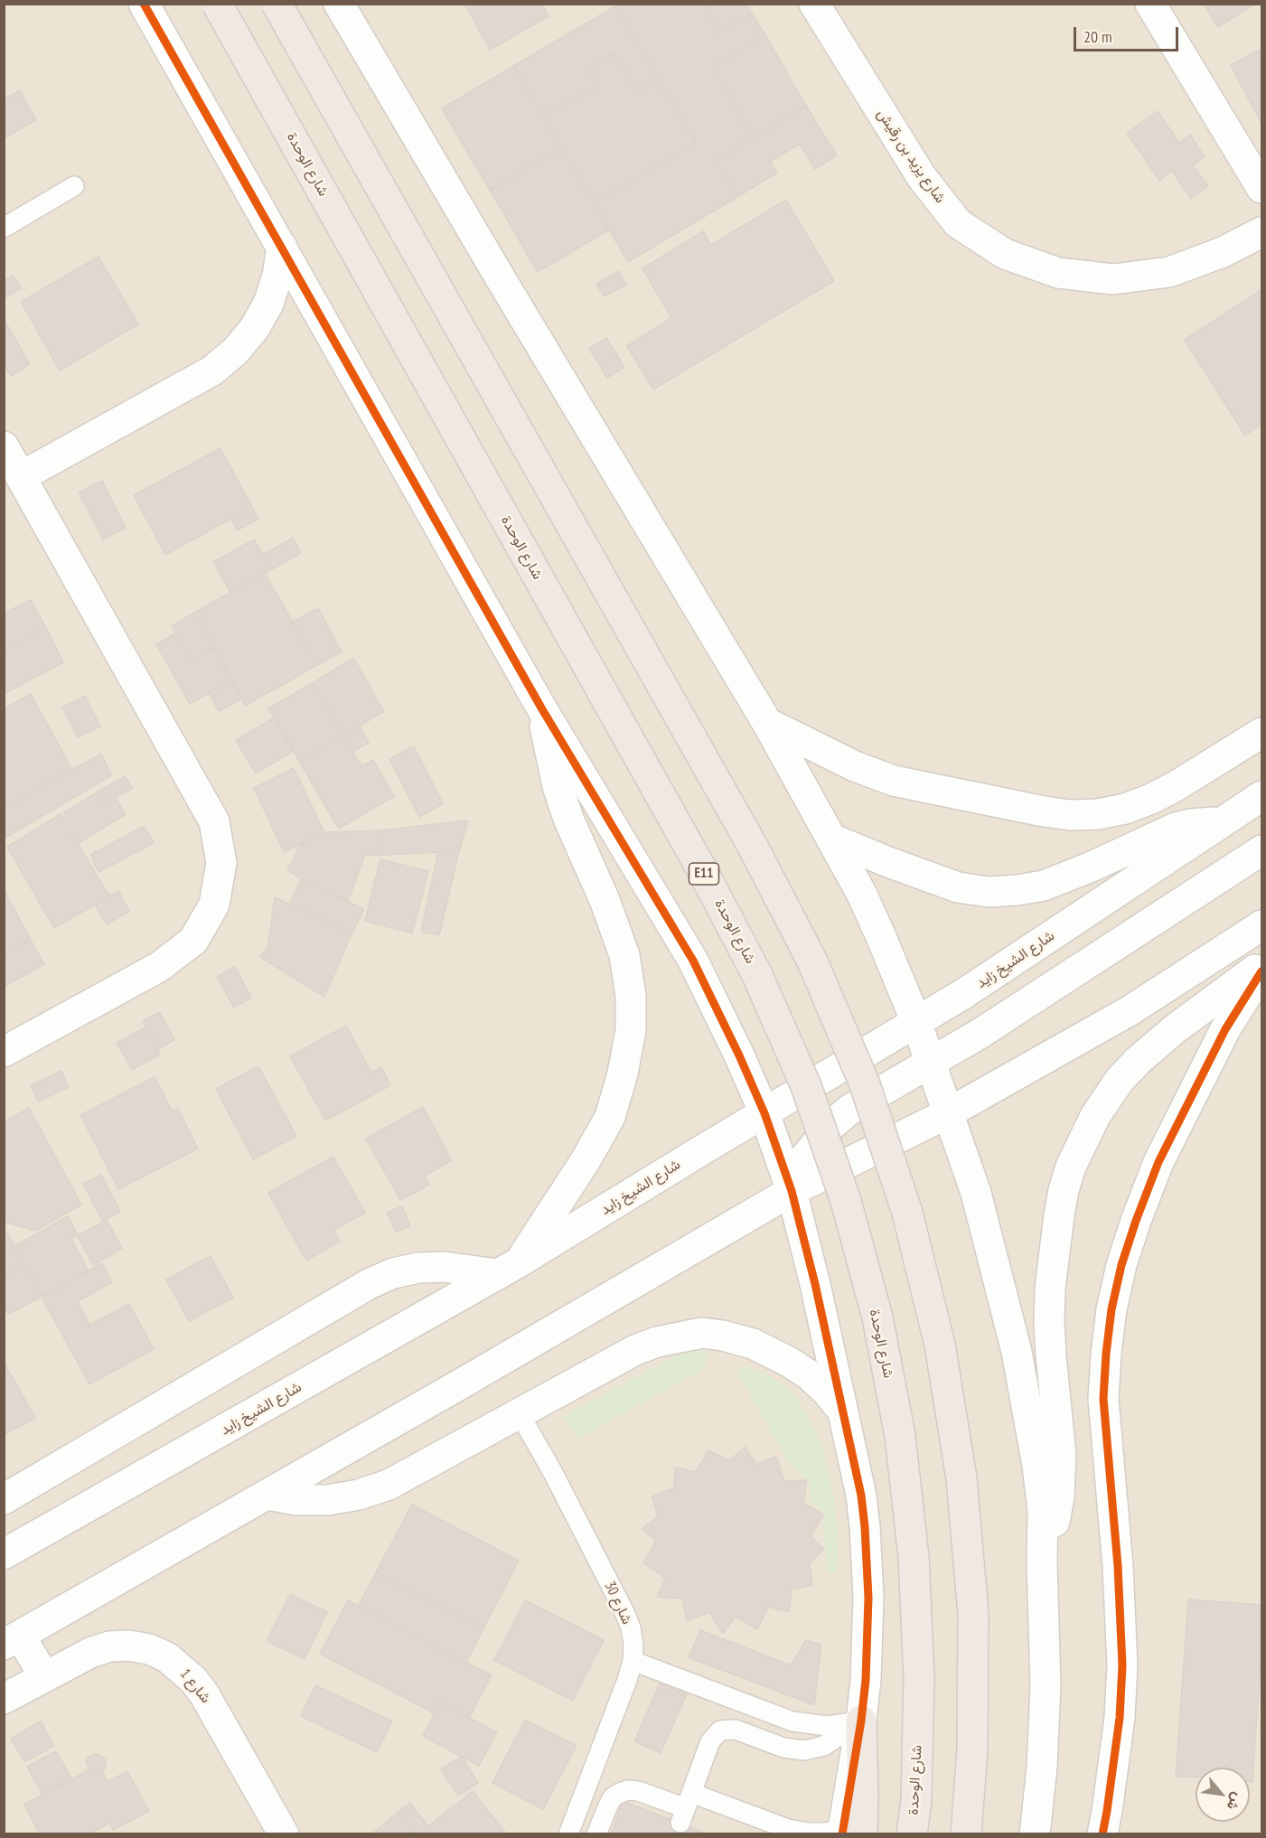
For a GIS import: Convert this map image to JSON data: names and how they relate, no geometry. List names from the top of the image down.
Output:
{
  "streets": {
    "highway": ["شارع الوحدة", "E11"],
    "street": ["شارع يزيد بن رقيش", "شارع الشيخ زايد", "شارع 1"],
    "lane": ["شارع 30"]
  },
  "scale_bar": "20 m",
  "north": "bottom right"
}
